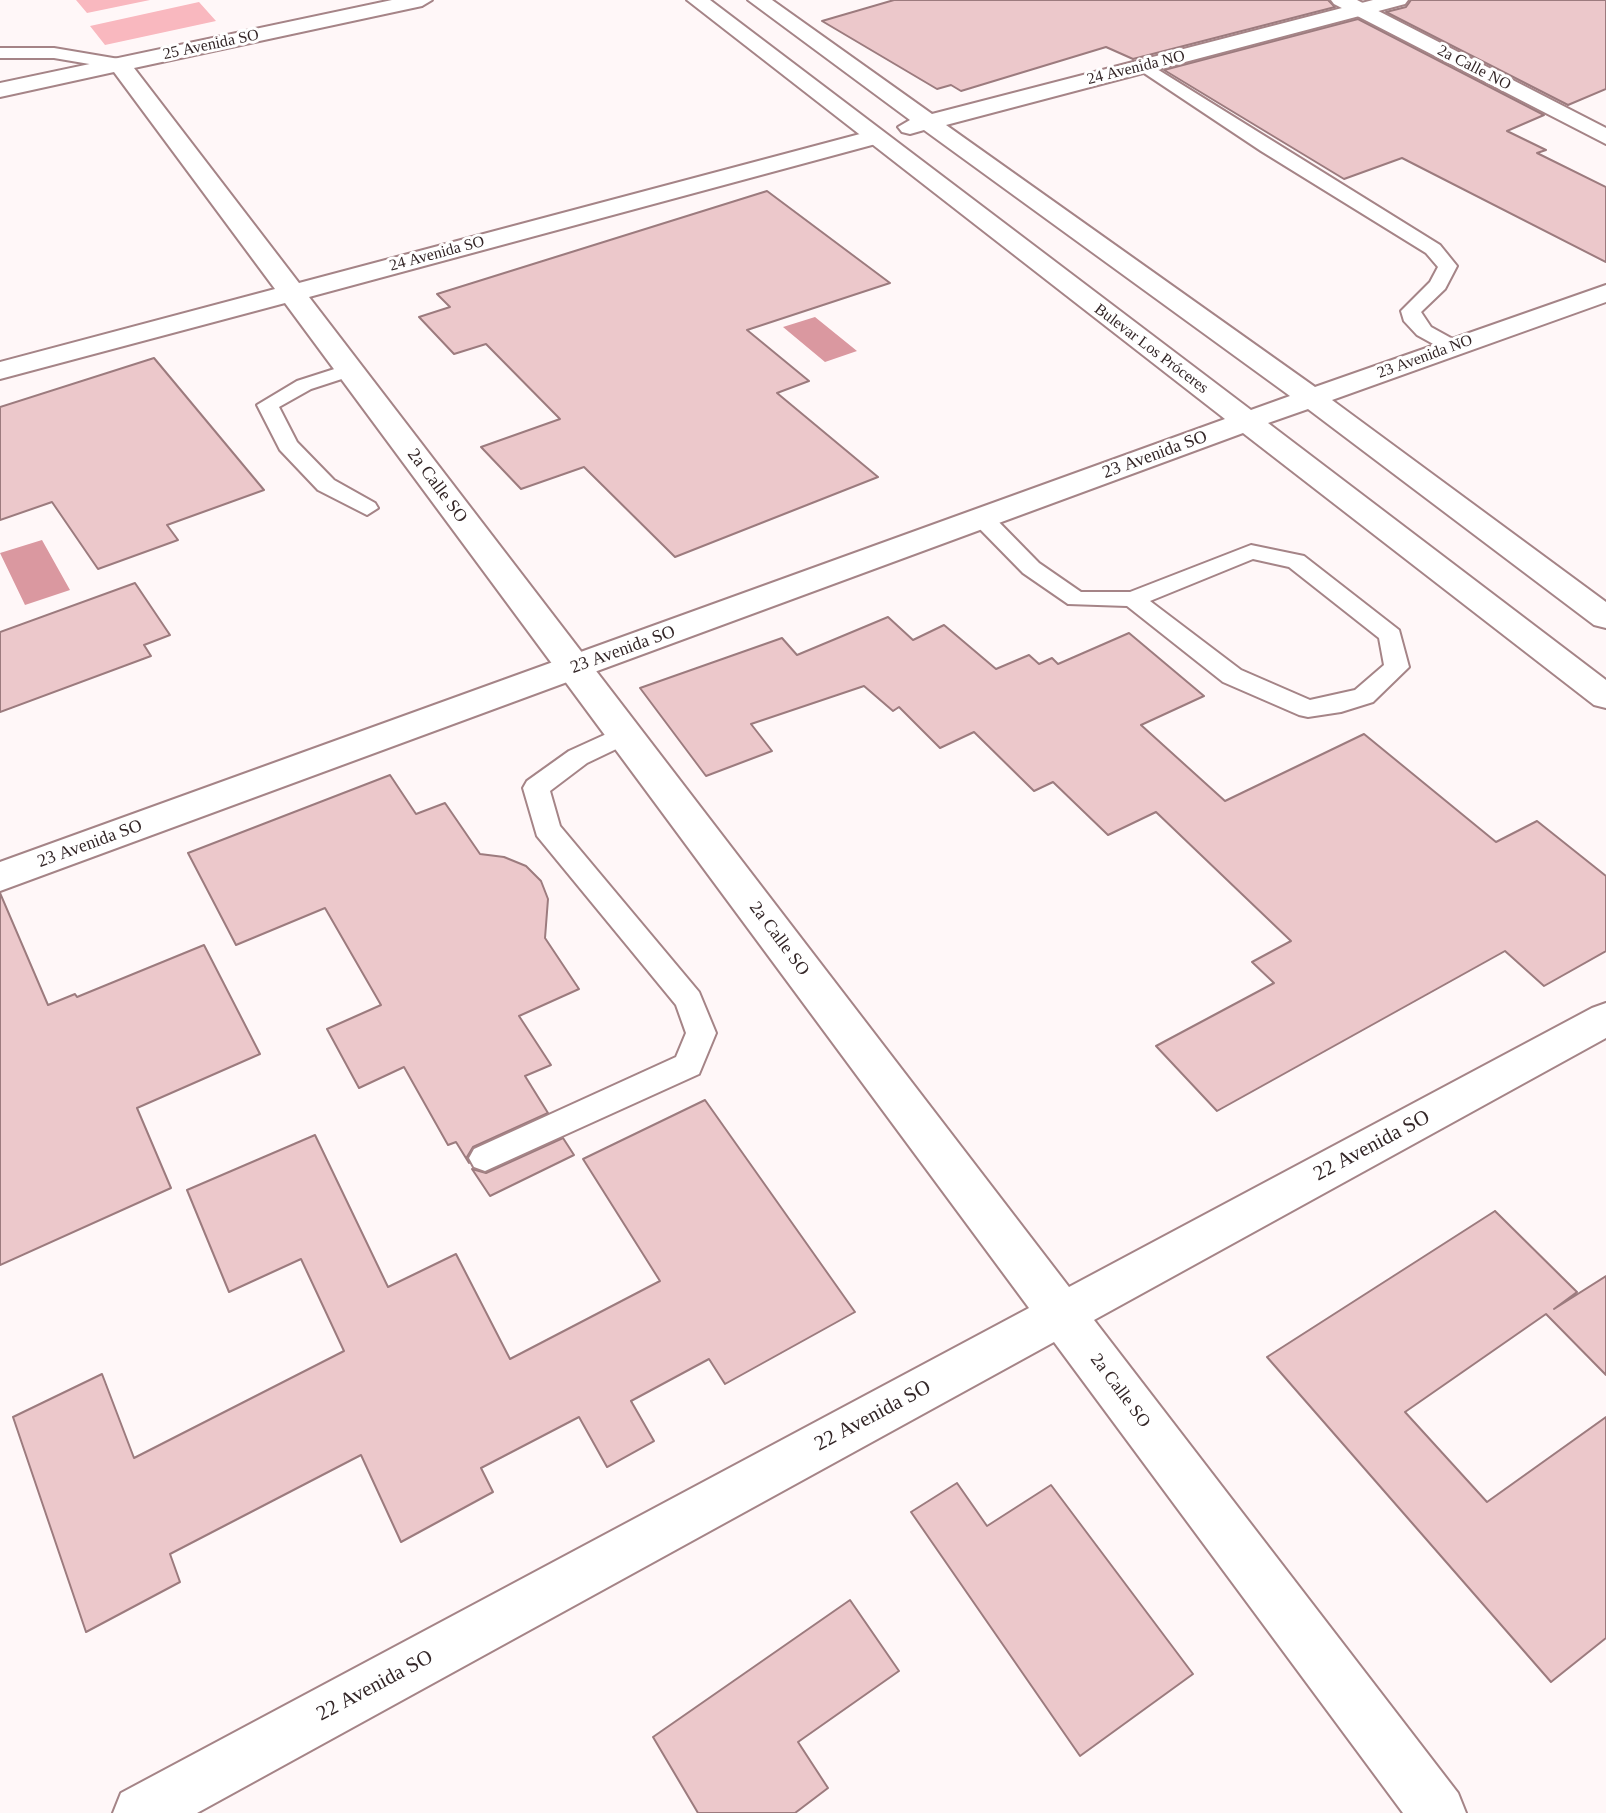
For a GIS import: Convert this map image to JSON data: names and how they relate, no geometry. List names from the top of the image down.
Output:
{
  "streets": {
    "street": [
      "25 Avenida SO",
      "24 Avenida NO",
      "2a Calle NO",
      "24 Avenida SO",
      "Bulevar Los Próceres",
      "23 Avenida NO",
      "23 Avenida SO",
      "2a Calle SO",
      "22 Avenida SO"
    ]
  },
  "crossings": [
    ["25 Avenida SO", "2a Calle SO"],
    ["24 Avenida NO", "2a Calle NO"],
    ["24 Avenida NO", "24 Avenida SO"],
    ["24 Avenida NO", "Bulevar Los Próceres"],
    ["24 Avenida SO", "Bulevar Los Próceres"],
    ["24 Avenida SO", "2a Calle SO"],
    ["Bulevar Los Próceres", "23 Avenida NO"],
    ["Bulevar Los Próceres", "23 Avenida SO"],
    ["23 Avenida NO", "23 Avenida SO"],
    ["23 Avenida SO", "2a Calle SO"],
    ["2a Calle SO", "22 Avenida SO"]
  ]
}
